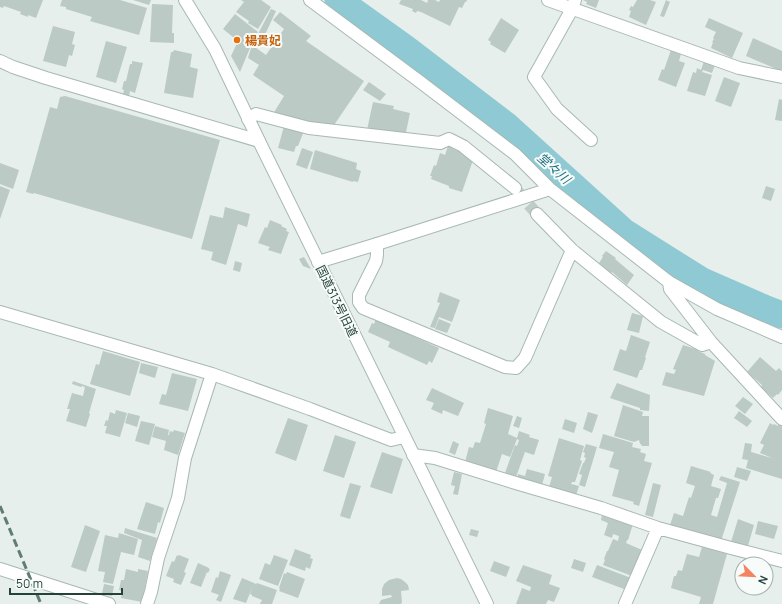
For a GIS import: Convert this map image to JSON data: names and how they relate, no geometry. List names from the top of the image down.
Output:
{
  "streets": {
    "street": ["国道313号旧道"]
  },
  "water": ["堂々川"],
  "places": ["楊貴妃"],
  "scale_bar": "50 m",
  "north": "bottom right"
}
